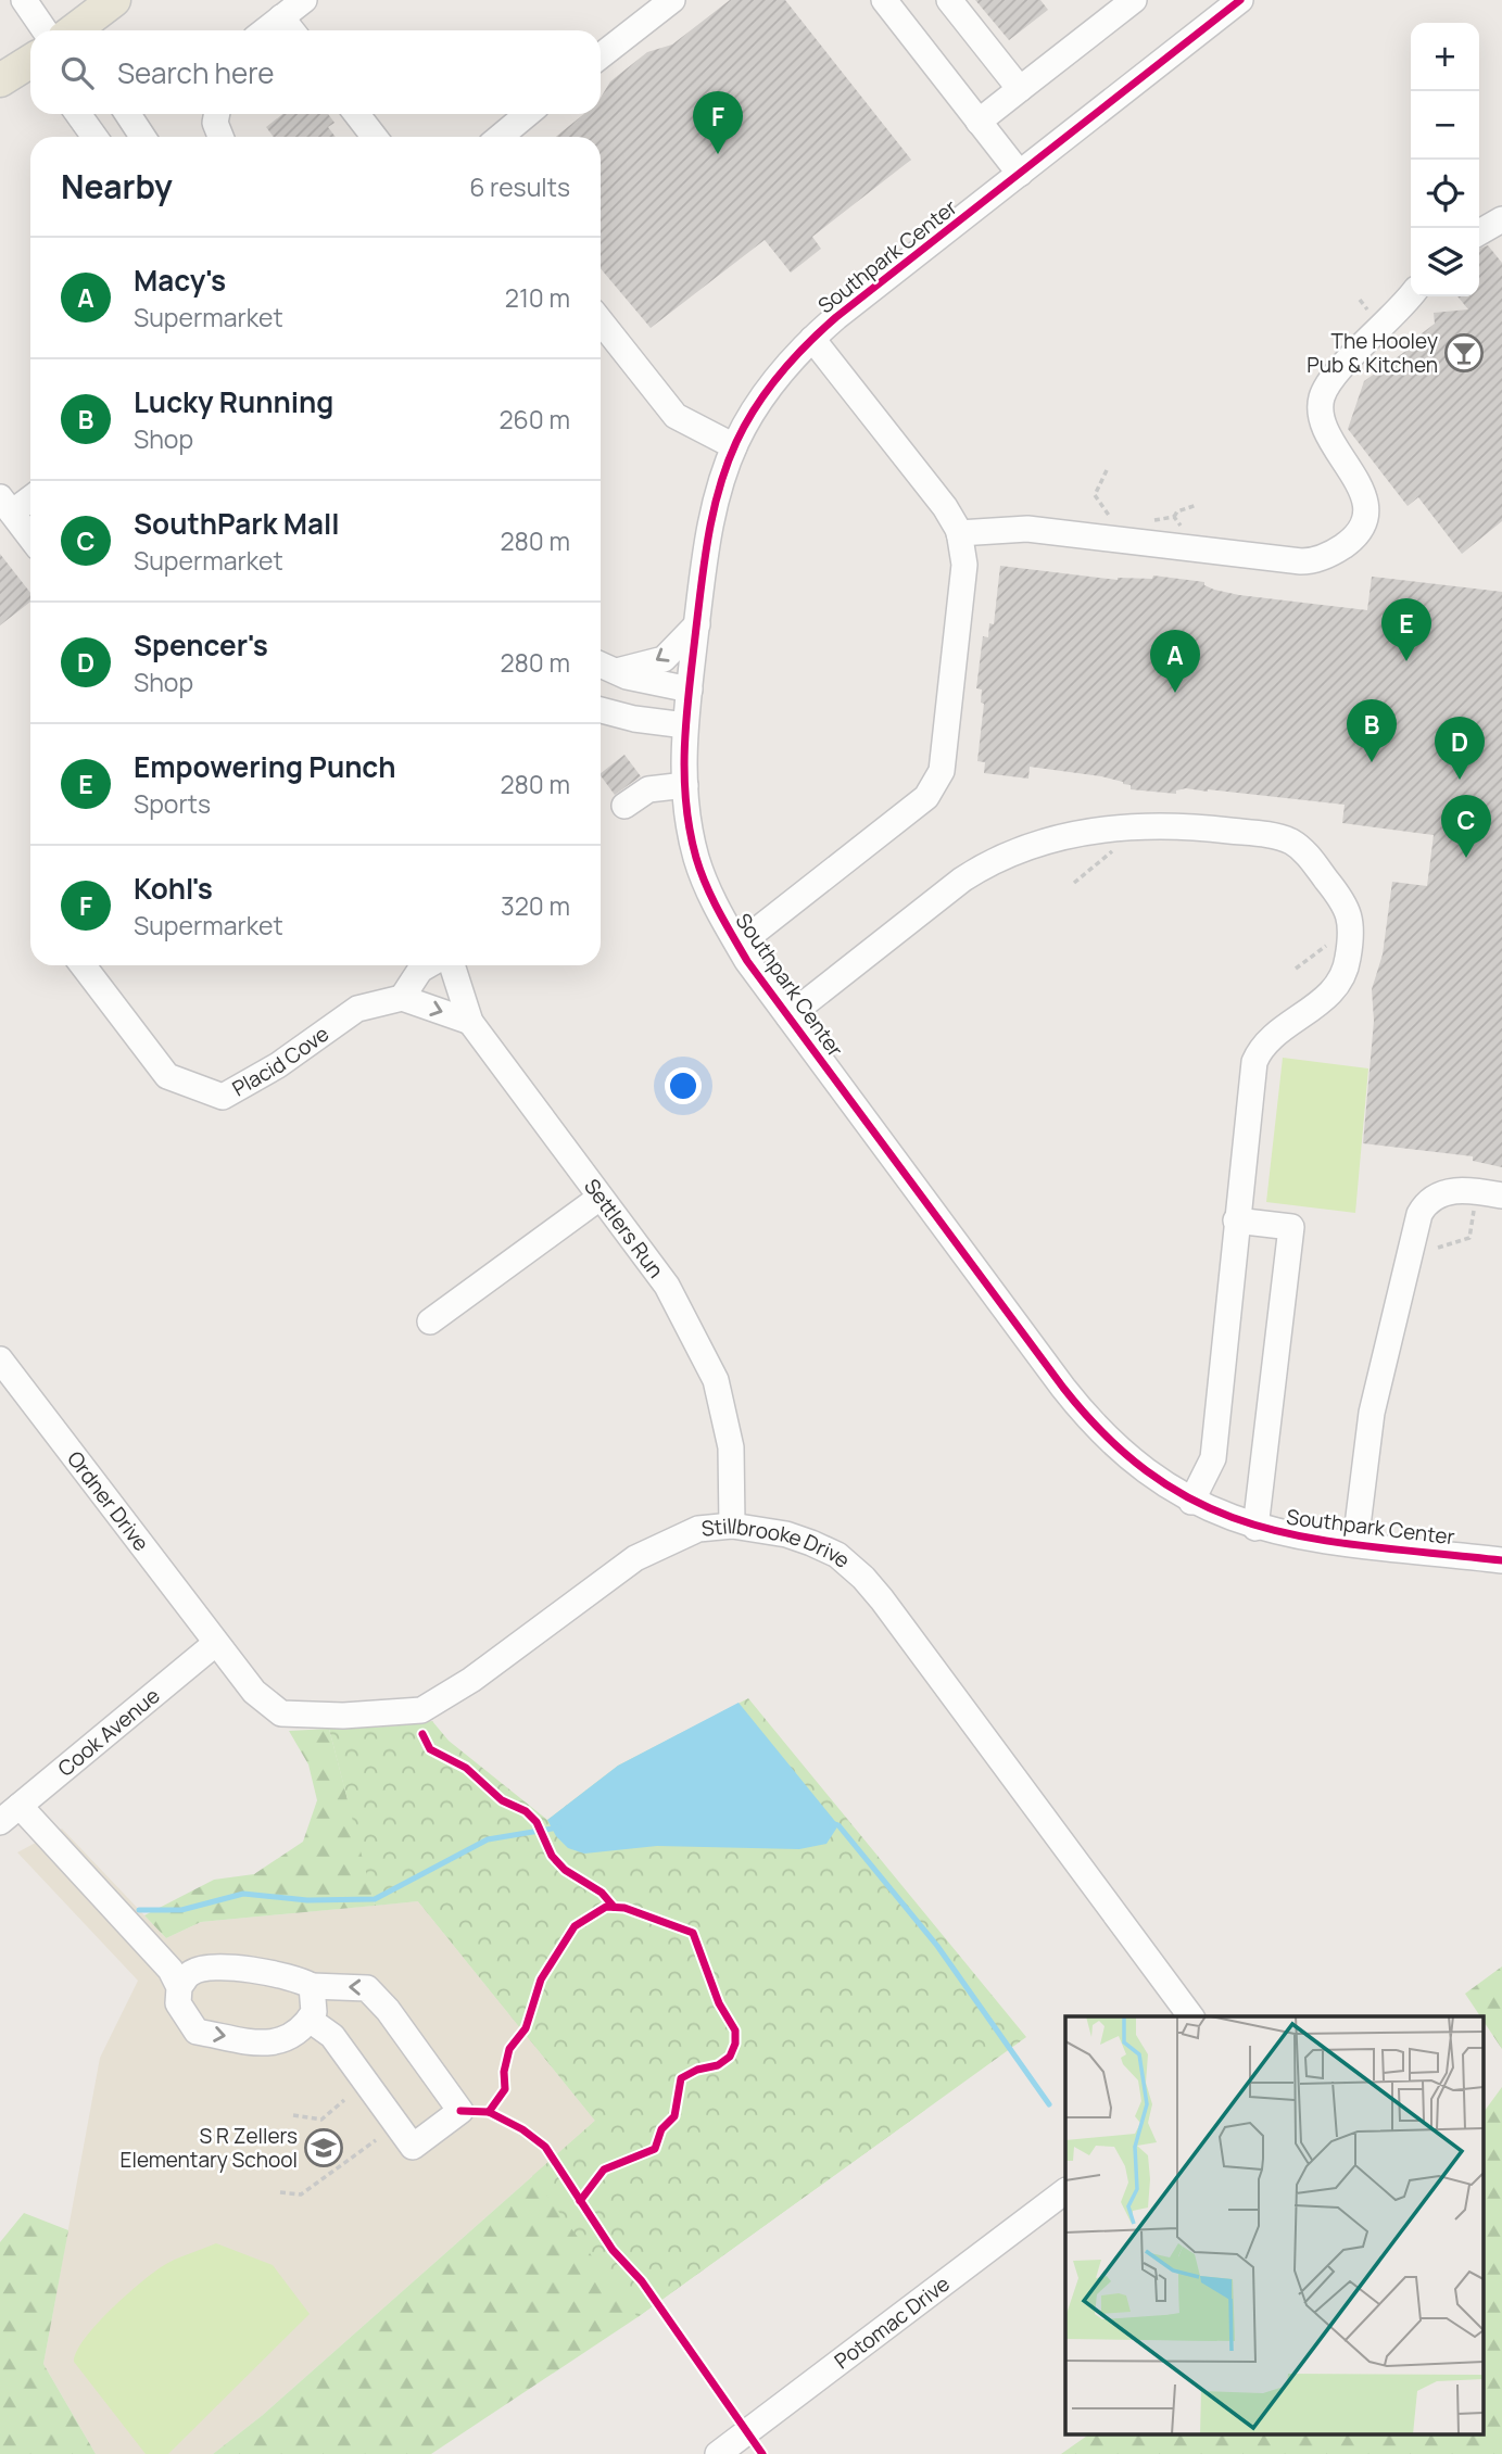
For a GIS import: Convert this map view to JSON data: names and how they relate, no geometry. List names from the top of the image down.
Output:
{
  "streets": {
    "street": [
      "Southpark Center",
      "Placid Cove",
      "Settlers Run",
      "Ordner Drive",
      "Stillbrooke Drive",
      "Cook Avenue",
      "Potomac Drive"
    ]
  },
  "crossings": [
    ["Settlers Run", "Stillbrooke Drive"],
    ["Ordner Drive", "Stillbrooke Drive"],
    ["Ordner Drive", "Cook Avenue"],
    ["Stillbrooke Drive", "Cook Avenue"]
  ],
  "places": {
    "bar": ["The Hooley Pub & Kitchen"],
    "school or university": ["S R Zellers Elementary School"]
  },
  "page": {
    "map_buttons": ["+", "−"],
    "search": "Search here",
    "pins": [
      "F",
      "E",
      "A",
      "B",
      "D",
      "C"
    ],
    "heading": ["Nearby", "6 results"],
    "list": [
      {
        "mark": "A",
        "name": "Macy's",
        "note": "Supermarket",
        "value": "210 m"
      },
      {
        "mark": "B",
        "name": "Lucky Running",
        "note": "Shop",
        "value": "260 m"
      },
      {
        "mark": "C",
        "name": "SouthPark Mall",
        "note": "Supermarket",
        "value": "280 m"
      },
      {
        "mark": "D",
        "name": "Spencer's",
        "note": "Shop",
        "value": "280 m"
      },
      {
        "mark": "E",
        "name": "Empowering Punch",
        "note": "Sports",
        "value": "280 m"
      },
      {
        "mark": "F",
        "name": "Kohl's",
        "note": "Supermarket",
        "value": "320 m"
      }
    ]
  }
}
